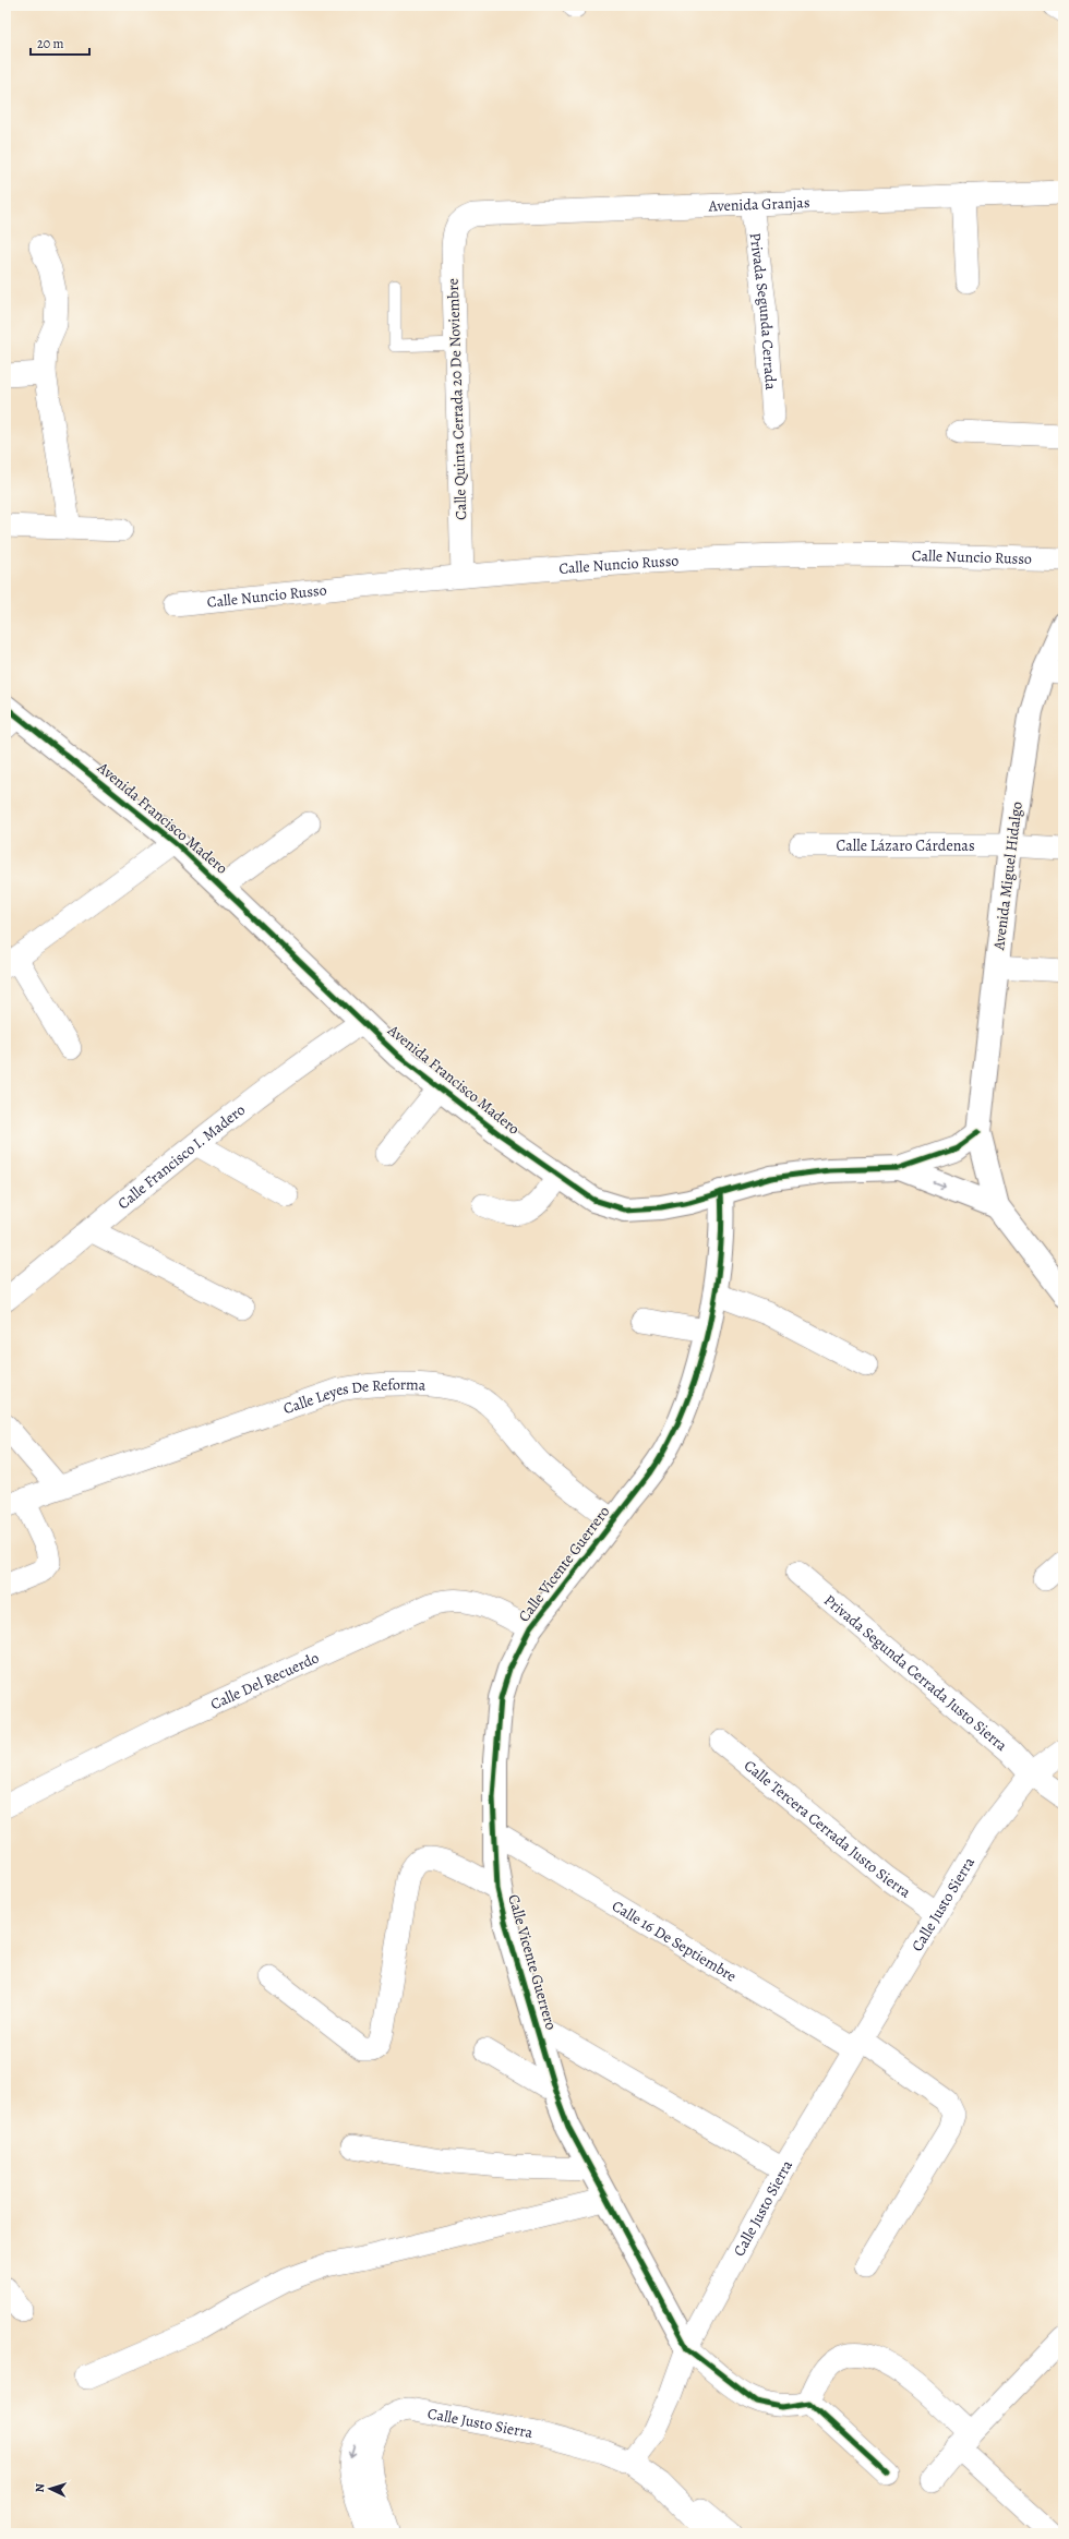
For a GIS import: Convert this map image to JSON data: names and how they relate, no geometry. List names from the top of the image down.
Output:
{
  "streets": {
    "street": [
      "Avenida Granjas",
      "Privada Segunda Cerrada",
      "Calle Quinta Cerrada 20 De Noviembre",
      "Calle Nuncio Russo",
      "Avenida Francisco Madero",
      "Calle Lázaro Cárdenas",
      "Avenida Miguel Hidalgo",
      "Calle Francisco I. Madero",
      "Calle Leyes De Reforma",
      "Calle Vicente Guerrero",
      "Privada Segunda Cerrada Justo Sierra",
      "Calle Del Recuerdo",
      "Calle Tercera Cerrada Justo Sierra",
      "Calle Justo Sierra",
      "Calle 16 De Septiembre"
    ]
  },
  "crossings": [
    ["Avenida Granjas", "Privada Segunda Cerrada"],
    ["Avenida Granjas", "Calle Quinta Cerrada 20 De Noviembre"],
    ["Calle Quinta Cerrada 20 De Noviembre", "Calle Nuncio Russo"],
    ["Avenida Francisco Madero", "Avenida Miguel Hidalgo"],
    ["Avenida Francisco Madero", "Calle Francisco I. Madero"],
    ["Avenida Francisco Madero", "Calle Vicente Guerrero"],
    ["Calle Lázaro Cárdenas", "Avenida Miguel Hidalgo"],
    ["Calle Leyes De Reforma", "Calle Vicente Guerrero"],
    ["Calle Vicente Guerrero", "Calle Del Recuerdo"],
    ["Calle Vicente Guerrero", "Calle Justo Sierra"],
    ["Calle Vicente Guerrero", "Calle 16 De Septiembre"],
    ["Privada Segunda Cerrada Justo Sierra", "Calle Justo Sierra"],
    ["Calle Tercera Cerrada Justo Sierra", "Calle Justo Sierra"],
    ["Calle Justo Sierra", "Calle 16 De Septiembre"]
  ],
  "scale_bar": "20 m",
  "north": "left"
}
